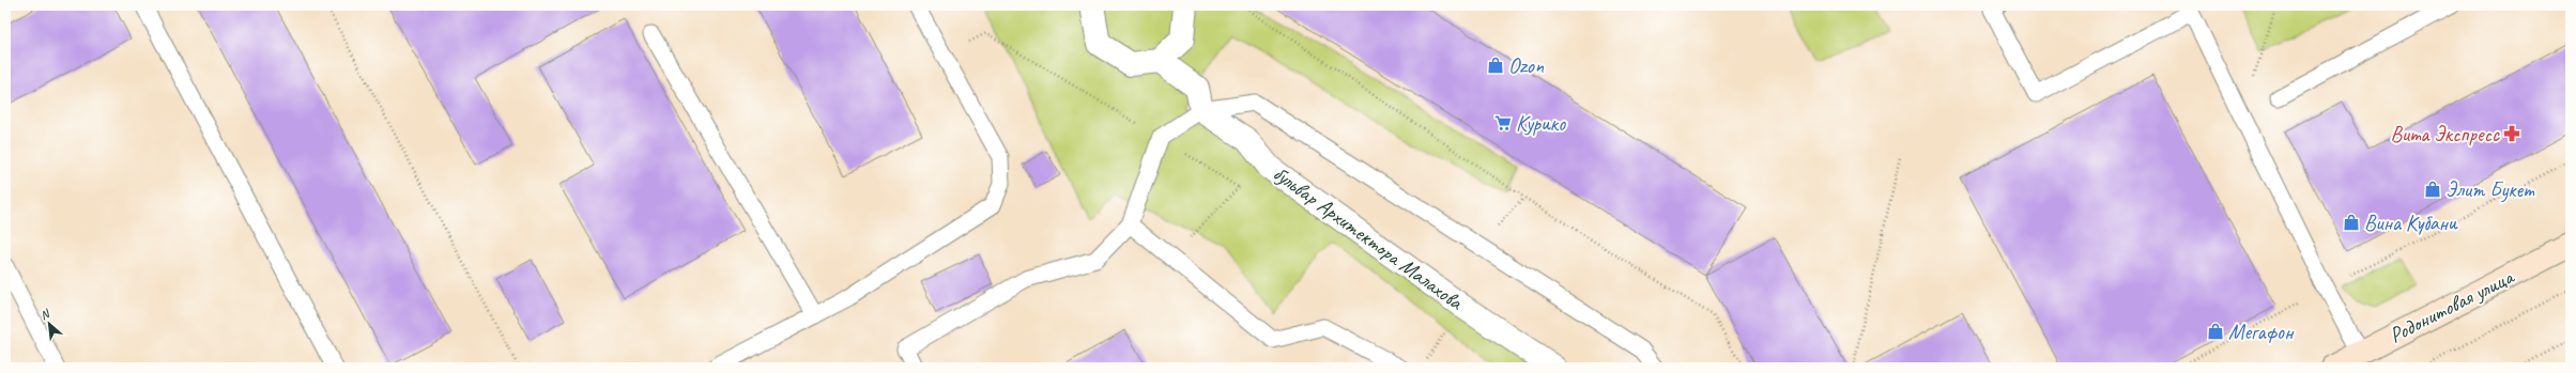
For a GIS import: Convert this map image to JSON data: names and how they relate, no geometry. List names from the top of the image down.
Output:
{
  "streets": {
    "street": ["бульвар Архитектора Малахова", "Родонитовая улица"]
  },
  "places": {
    "shop": [
      "Ozon",
      "Элит Букет",
      "Вина Кубани",
      "Мегафон"
    ],
    "supermarket": ["Курико"],
    "pharmacy": ["Вита Экспресс"]
  },
  "north": "top left"
}
